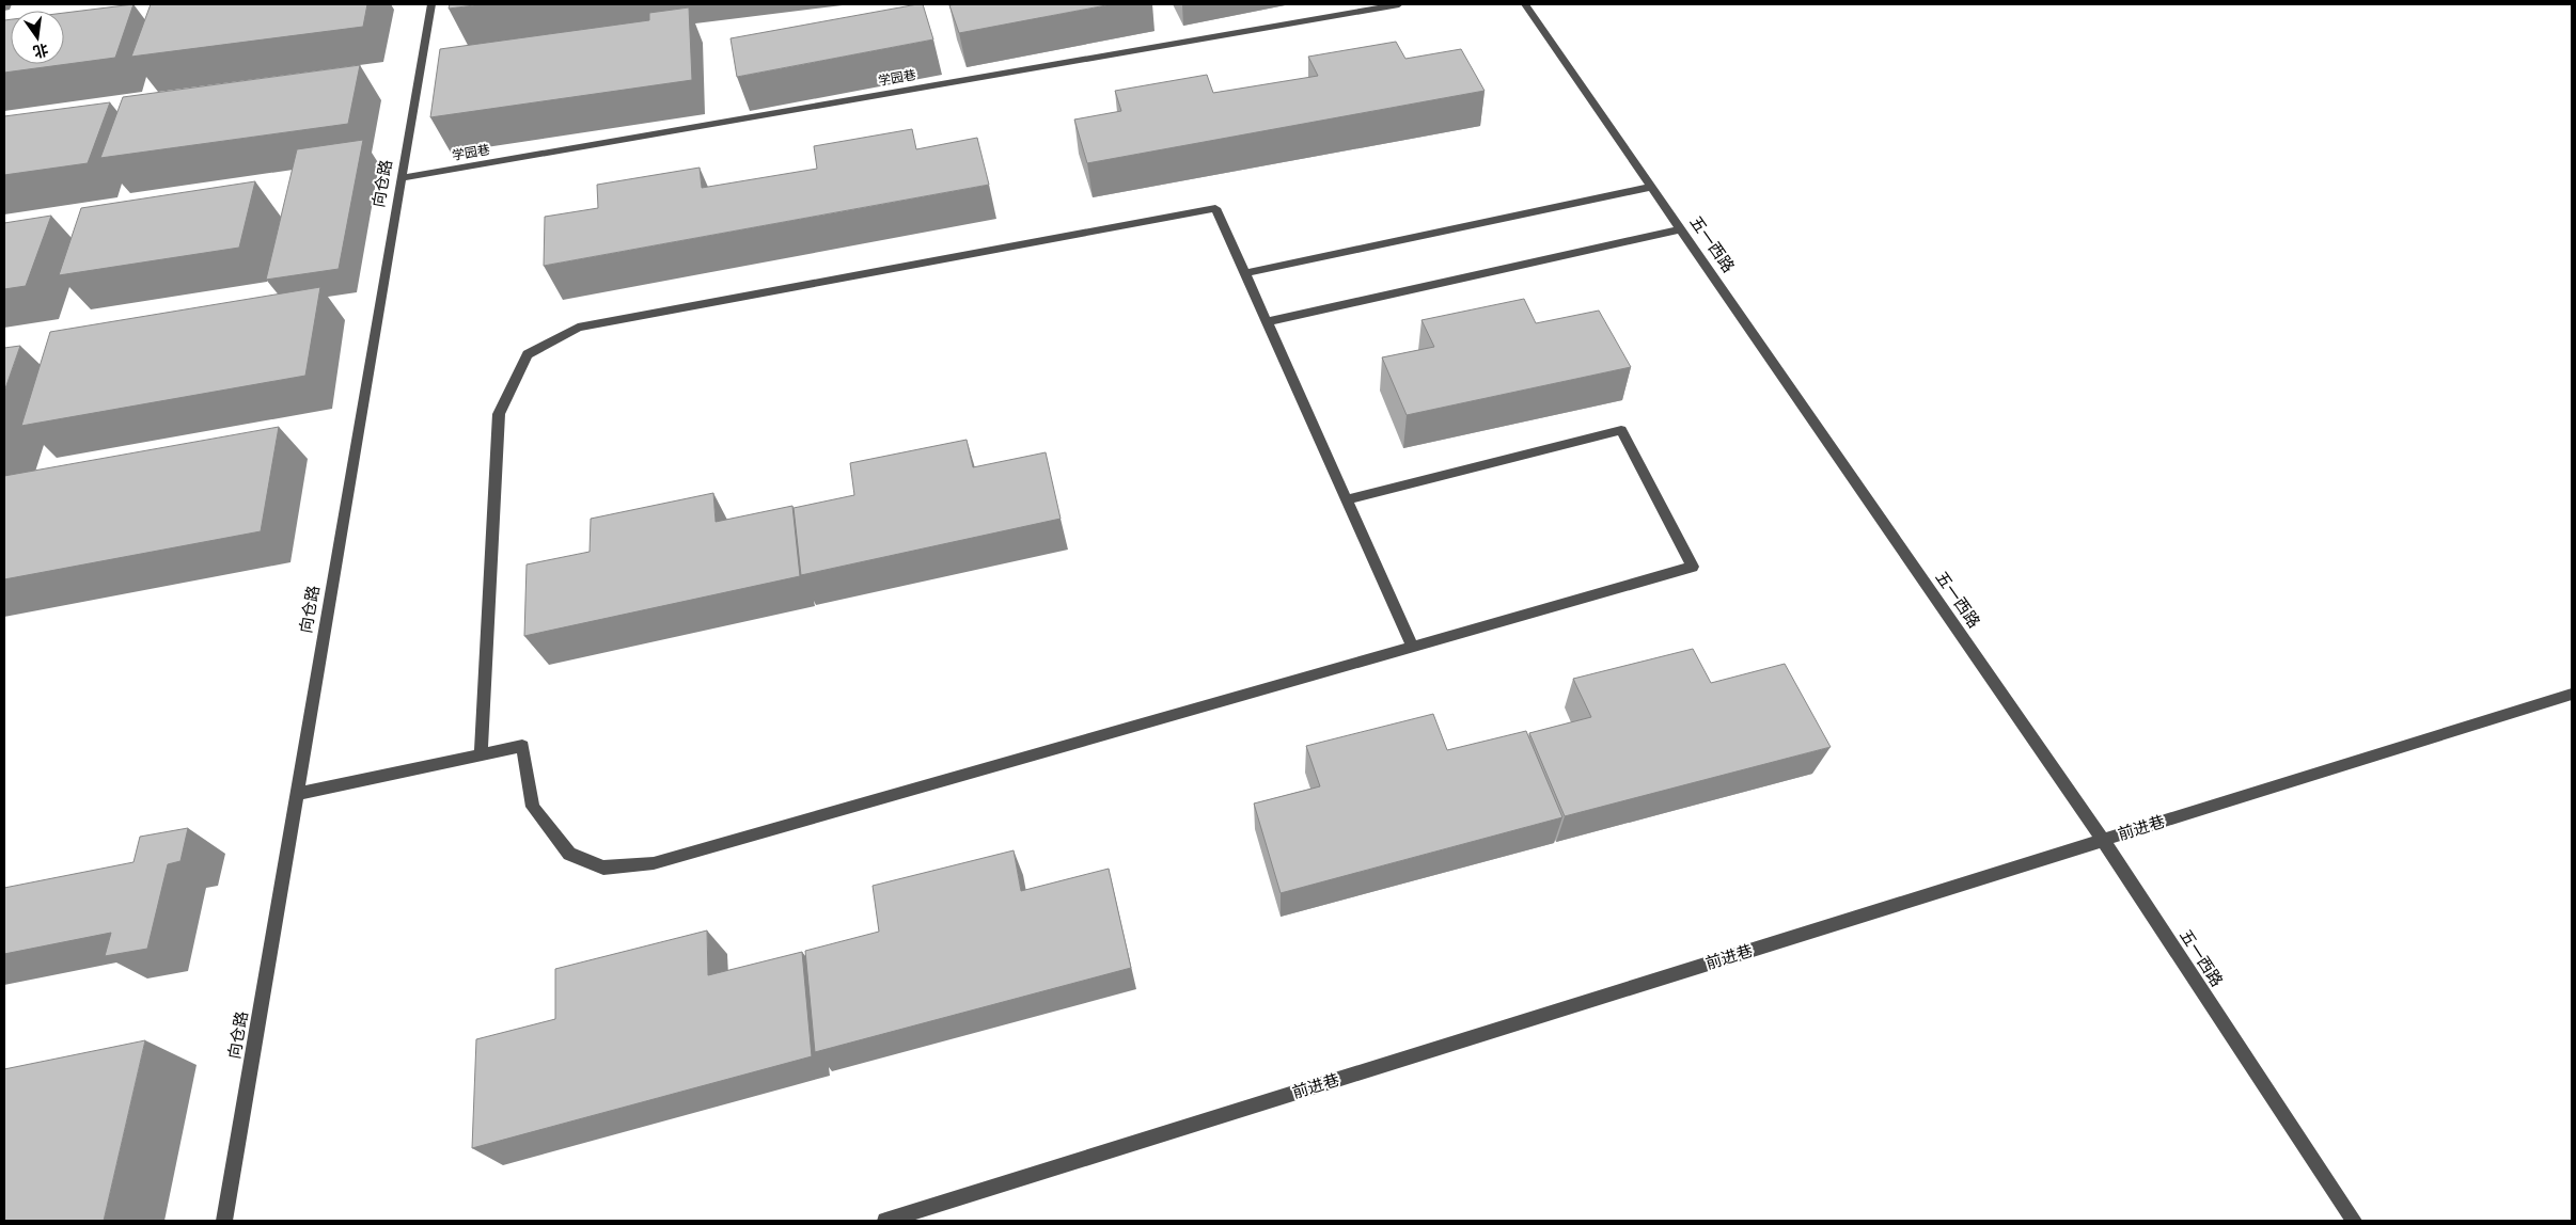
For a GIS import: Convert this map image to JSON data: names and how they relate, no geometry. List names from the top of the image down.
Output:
{
  "streets": {
    "street": [
      "学园巷",
      "向仓路",
      "五一西路",
      "前进巷"
    ]
  },
  "crossings": [
    ["学园巷", "向仓路"],
    ["五一西路", "前进巷"]
  ],
  "north": "bottom"
}
